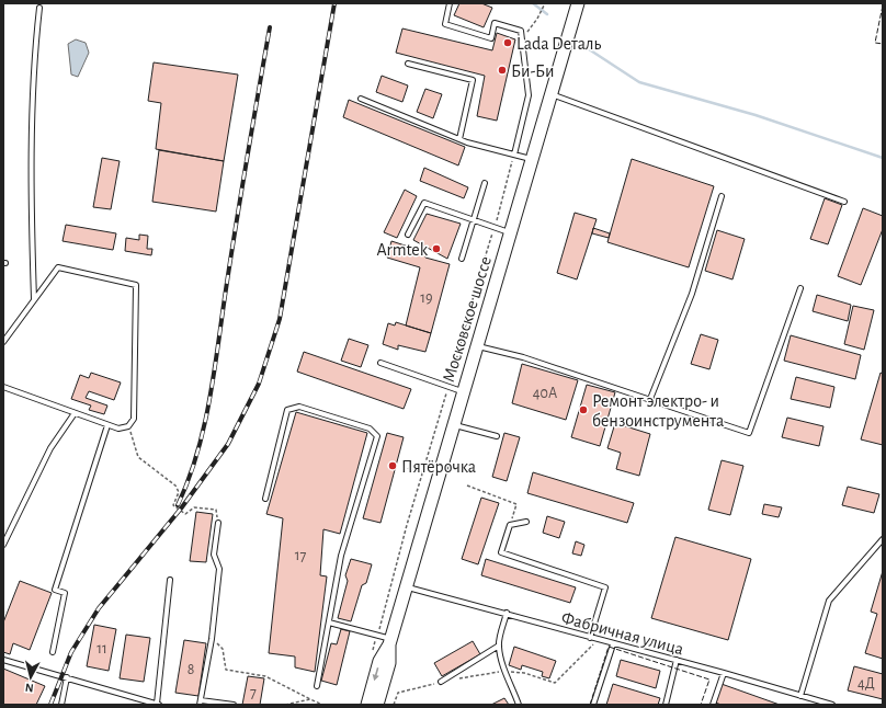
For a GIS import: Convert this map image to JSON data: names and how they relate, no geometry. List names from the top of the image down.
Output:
{
  "streets": {
    "main road": ["Московское шоссе"],
    "lane": ["Фабричная улица"]
  },
  "crossings": [
    ["Московское шоссе", "Фабричная улица"]
  ],
  "places": [
    "Lada Dеталь",
    "Би-Би",
    "Armtek",
    "Ремонт электро- и бензоинструмента",
    "Пятёрочка"
  ],
  "house_numbers": [
    "19",
    "40А",
    "17",
    "11",
    "8",
    "4Д",
    "7"
  ],
  "north": "bottom"
}
